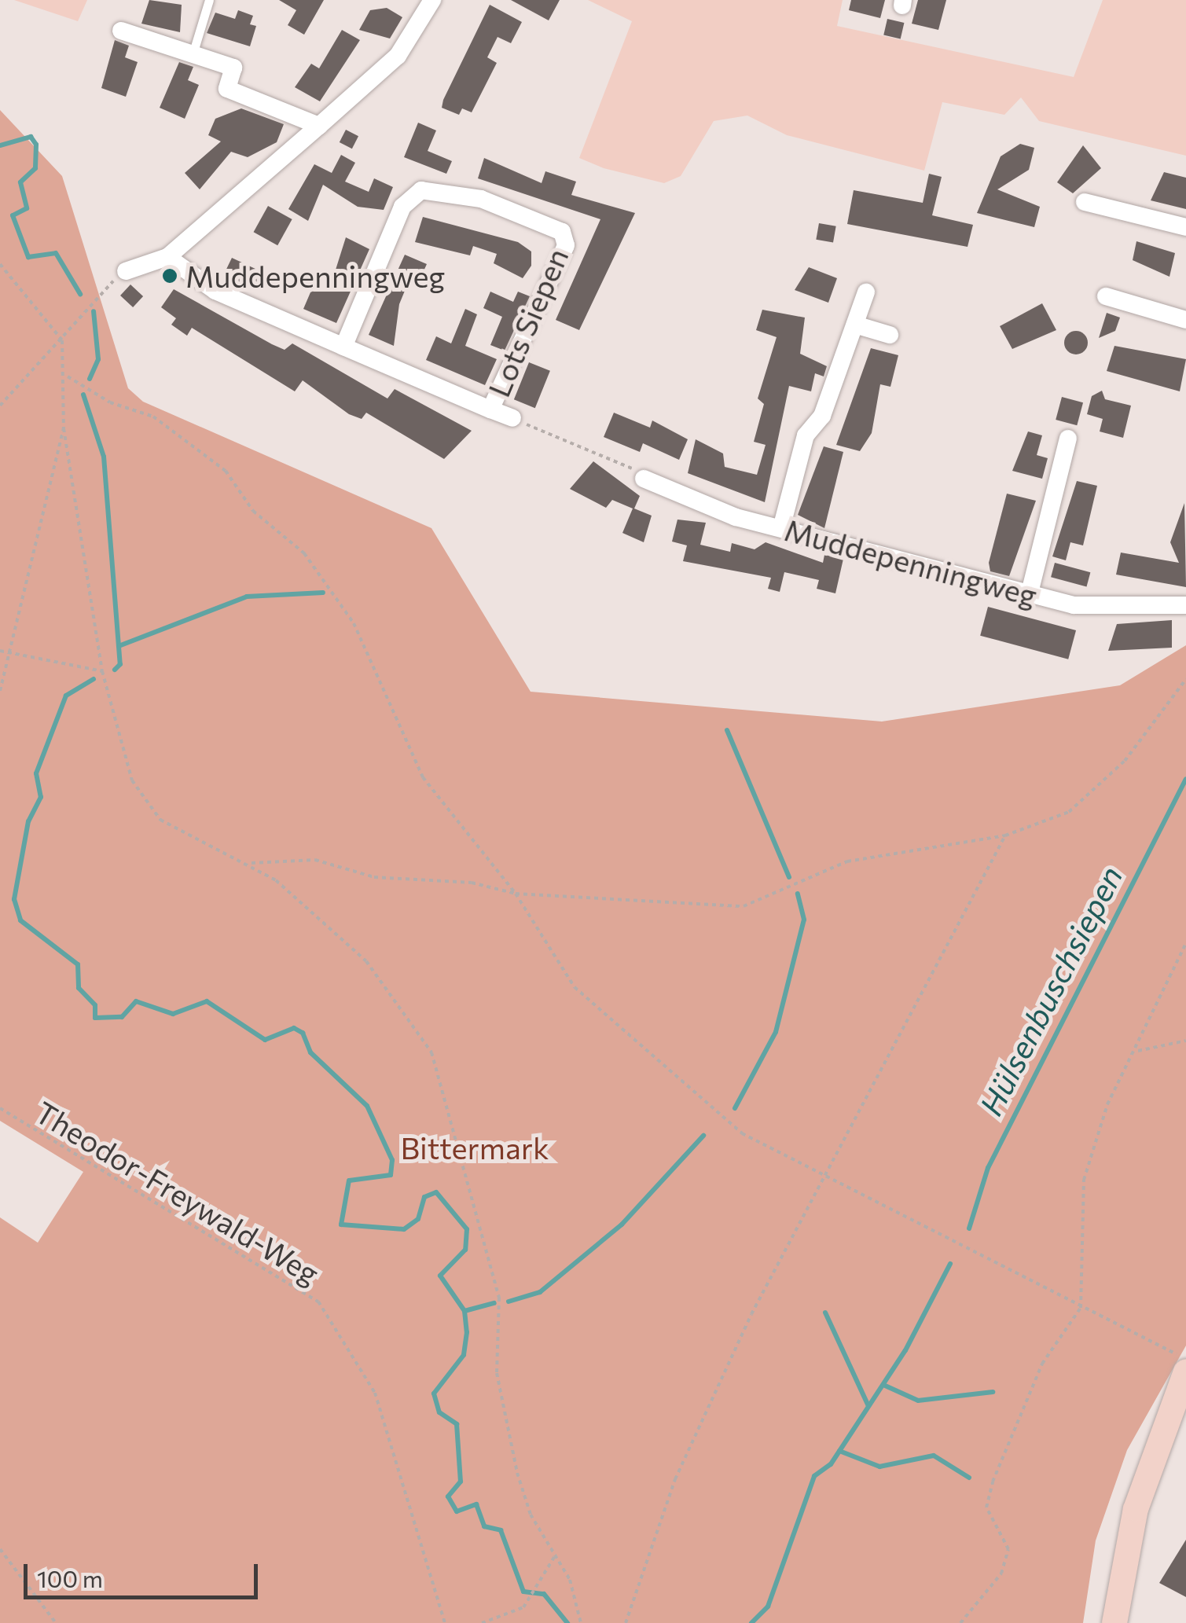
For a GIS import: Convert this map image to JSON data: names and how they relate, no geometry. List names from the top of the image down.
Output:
{
  "streets": {
    "street": ["Lots Siepen", "Muddepenningweg"],
    "path": ["Theodor-Freywald-Weg"]
  },
  "water": ["Hülsenbuschsiepen"],
  "parks": ["Bittermark"],
  "places": ["Muddepenningweg"],
  "scale_bar": "100 m"
}
